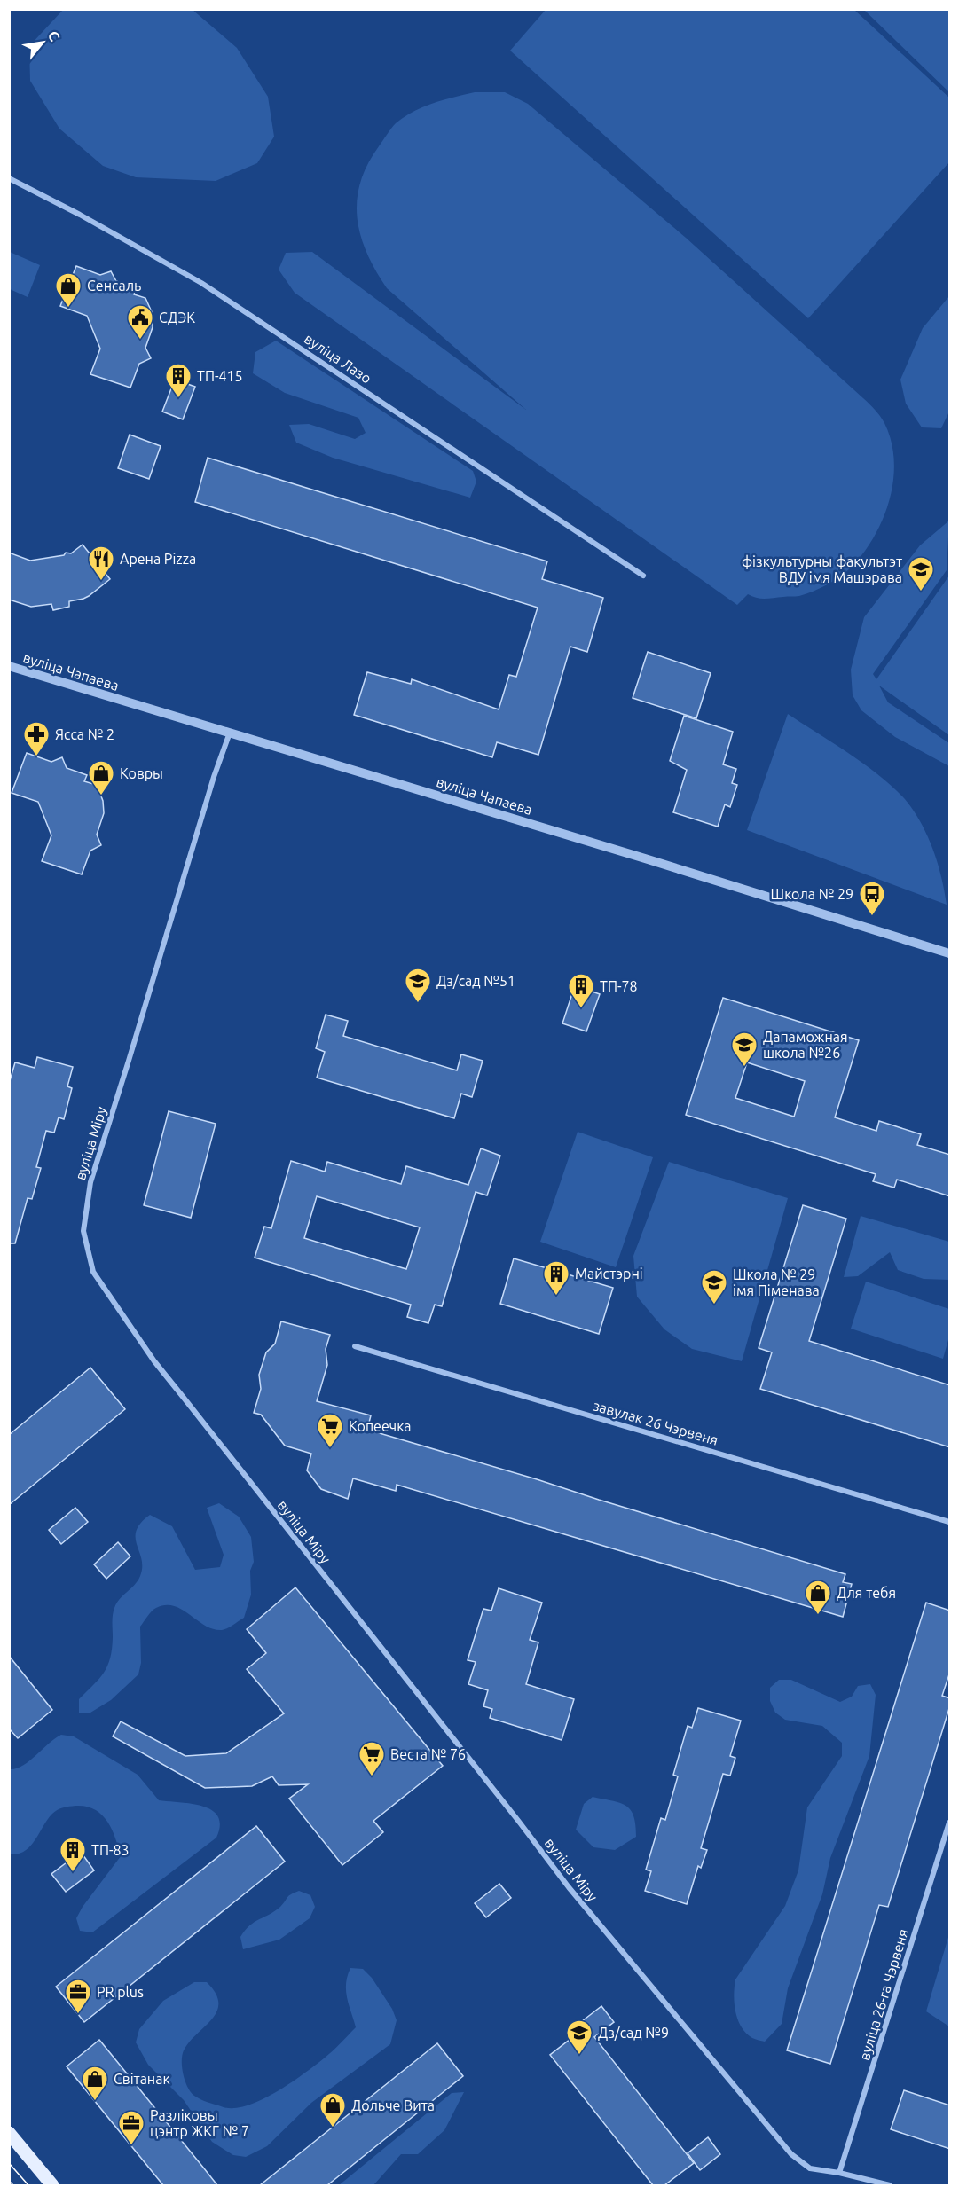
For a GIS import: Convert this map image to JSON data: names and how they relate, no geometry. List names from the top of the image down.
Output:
{
  "streets": {
    "street": [
      "вуліца Лазо",
      "вуліца Чапаева",
      "вуліца Міру",
      "завулак 26 Чэрвеня",
      "вуліца 26-га Чэрвеня"
    ]
  },
  "crossings": [
    ["вуліца Чапаева", "вуліца Міру"],
    ["вуліца Міру", "вуліца 26-га Чэрвеня"]
  ],
  "places": {
    "shop": [
      "Сенсаль",
      "Ковры",
      "Для тебя",
      "Світанак",
      "Дольче Вита"
    ],
    "public building": ["СДЭК"],
    "building": [
      "ТП-415",
      "ТП-78",
      "Майстэрні",
      "ТП-83"
    ],
    "restaurant": ["Арена Pizza"],
    "school or university": [
      "фізкультурны факультэт ВДУ імя Машэрава",
      "Дз/сад №51",
      "Дапаможная школа №26",
      "Школа № 29 імя Піменава",
      "Дз/сад №9"
    ],
    "pharmacy": ["Ясса № 2"],
    "bus stop": ["Школа № 29"],
    "supermarket": ["Копеечка", "Веста № 76"],
    "office": ["PR plus", "Разліковы цэнтр ЖКГ № 7"]
  },
  "north": "top right"
}
